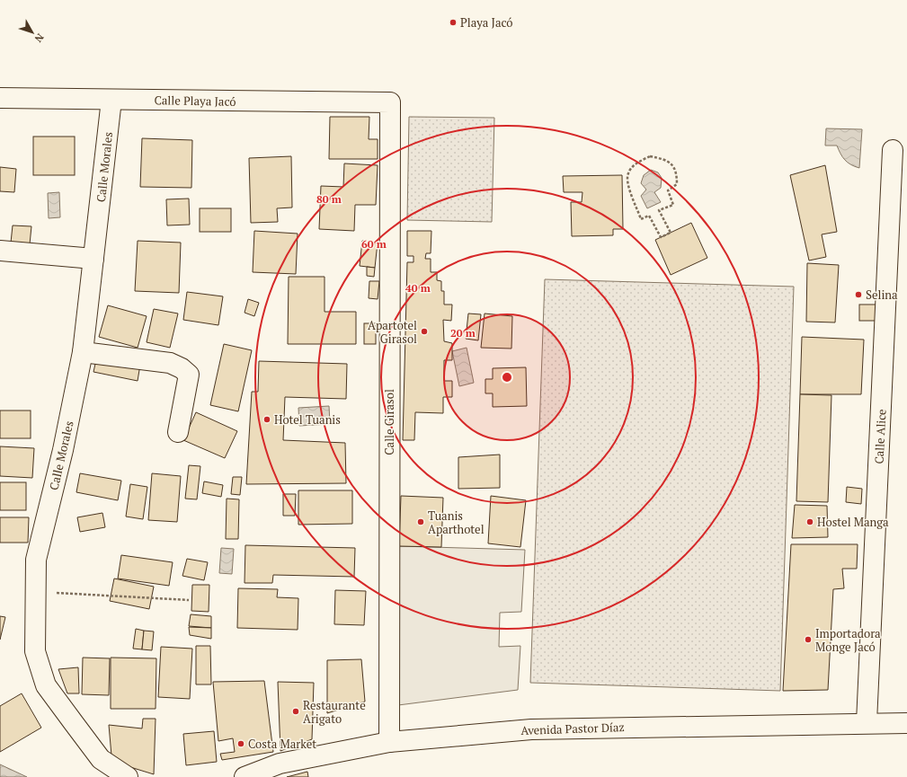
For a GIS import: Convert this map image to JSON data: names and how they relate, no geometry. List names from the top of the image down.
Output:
{
  "streets": {
    "street": [
      "Calle Playa Jacó",
      "Calle Morales",
      "Calle Girasol",
      "Calle Alice",
      "Avenida Pastor Díaz"
    ]
  },
  "crossings": [
    ["Calle Playa Jacó", "Calle Morales"],
    ["Calle Playa Jacó", "Calle Girasol"],
    ["Calle Girasol", "Avenida Pastor Díaz"],
    ["Calle Alice", "Avenida Pastor Díaz"]
  ],
  "places": [
    "Playa Jacó",
    "Selina",
    "Apartotel Girasol",
    "Hotel Tuanis",
    "Tuanis Aparthotel",
    "Hostel Manga",
    "Importadora Monge Jacó",
    "Restaurante Arigato",
    "Costa Market"
  ],
  "north": "bottom right",
  "rings": [
    "80 m",
    "60 m",
    "40 m",
    "20 m"
  ]
}
